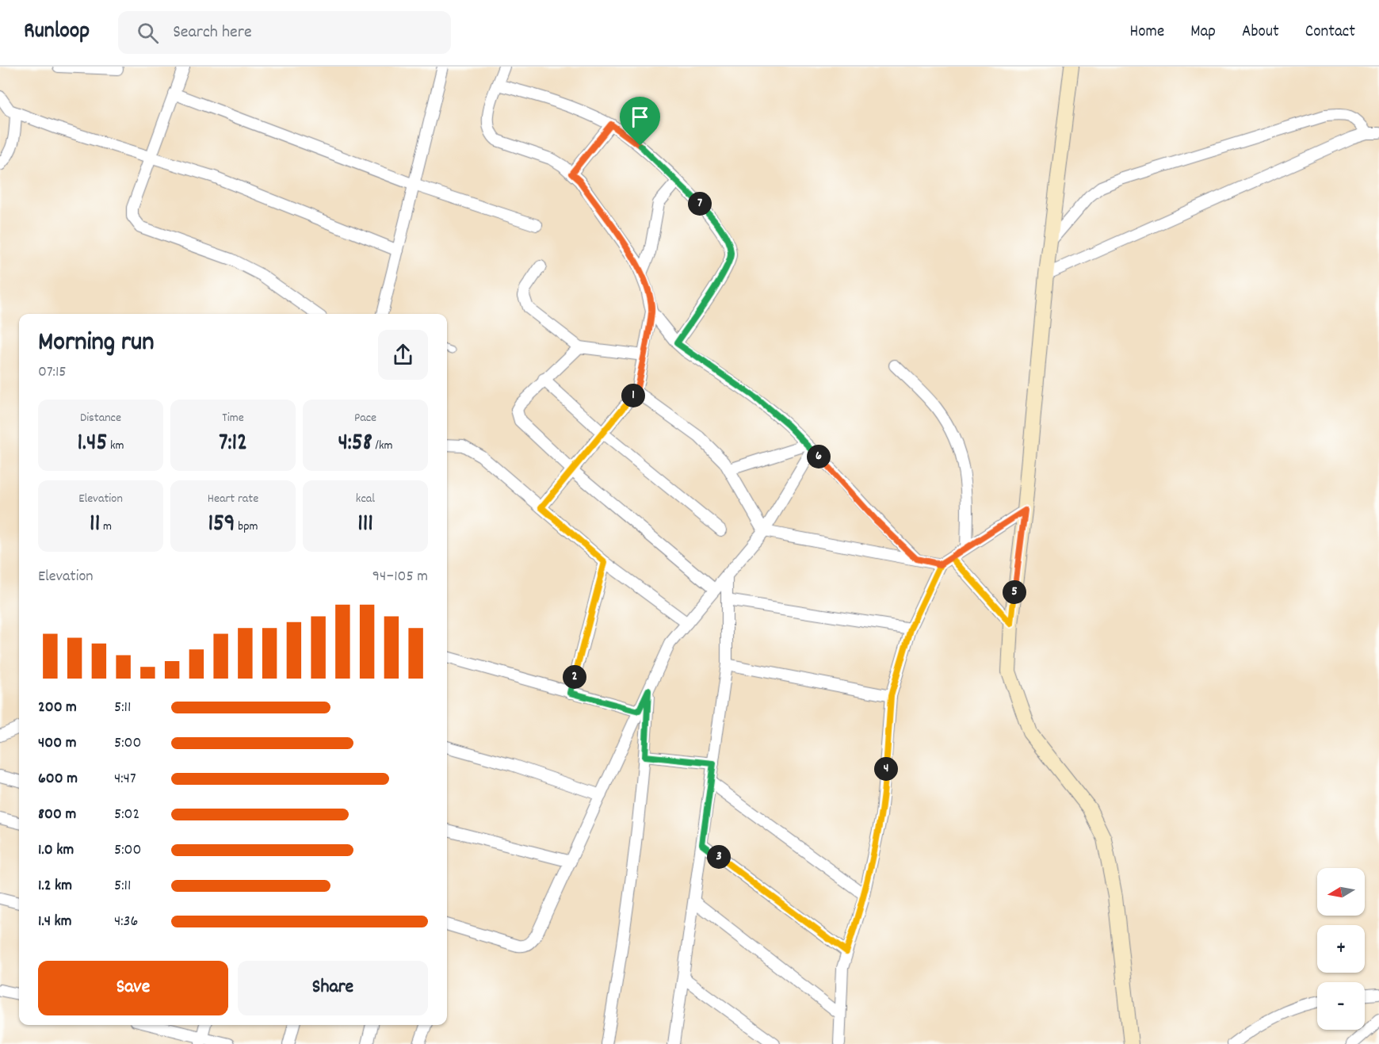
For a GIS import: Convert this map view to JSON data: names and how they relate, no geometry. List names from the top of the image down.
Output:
{
  "north": "left",
  "page": {
    "header": "Runloop",
    "search": "Search here",
    "nav": [
      "Home",
      "Map",
      "About",
      "Contact"
    ],
    "pins": [
      "7",
      "1",
      "6",
      "5",
      "2",
      "4",
      "3"
    ],
    "heading": ["Morning run", "07:15"],
    "stats": [
      ["Distance", "1.45 km"],
      ["Time", "7:12"],
      ["Pace", "4:58 /km"],
      ["Elevation", "11 m"],
      ["Heart rate", "159 bpm"],
      ["kcal", "111"]
    ],
    "chart": ["Elevation", "94–105 m"],
    "list": [
      {
        "name": "200 m",
        "note": "5:11"
      },
      {
        "name": "400 m",
        "note": "5:00"
      },
      {
        "name": "600 m",
        "note": "4:47"
      },
      {
        "name": "800 m",
        "note": "5:02"
      },
      {
        "name": "1.0 km",
        "note": "5:00"
      },
      {
        "name": "1.2 km",
        "note": "5:11"
      },
      {
        "name": "1.4 km",
        "note": "4:36"
      }
    ],
    "map_buttons": ["+", "−"],
    "buttons": ["Save", "Share"]
  }
}
